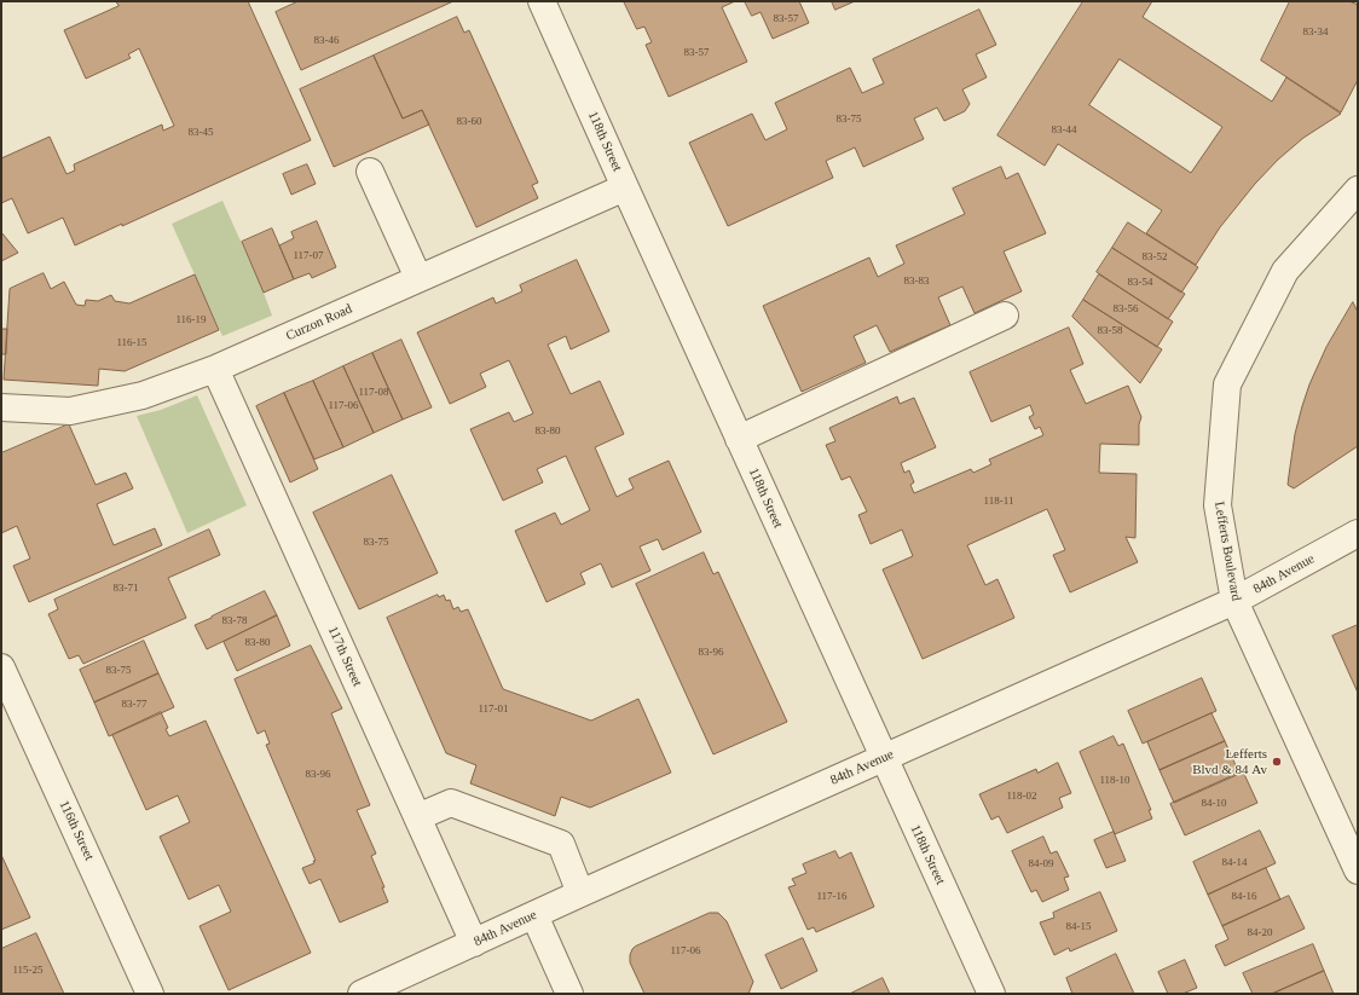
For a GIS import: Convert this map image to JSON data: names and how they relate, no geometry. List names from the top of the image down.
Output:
{
  "streets": {
    "street": [
      "118th Street",
      "Curzon Road",
      "Lefferts Boulevard",
      "84th Avenue",
      "117th Street",
      "116th Street"
    ]
  },
  "crossings": [
    ["118th Street", "Curzon Road"],
    ["118th Street", "84th Avenue"],
    ["Curzon Road", "117th Street"],
    ["Lefferts Boulevard", "84th Avenue"],
    ["84th Avenue", "117th Street"]
  ],
  "places": ["Lefferts Blvd & 84 Av"],
  "house_numbers": [
    "83-57",
    "83-34",
    "83-46",
    "83-57",
    "83-75",
    "83-60",
    "83-44",
    "83-45",
    "117-07",
    "83-52",
    "83-83",
    "83-54",
    "83-56",
    "116-19",
    "83-58",
    "116-15",
    "117-08",
    "117-06",
    "83-80",
    "118-11",
    "83-75",
    "83-71",
    "83-78",
    "83-80",
    "83-96",
    "83-75",
    "83-77",
    "117-01",
    "83-96",
    "118-10",
    "118-02",
    "84-10",
    "84-14",
    "84-09",
    "117-16",
    "84-16",
    "84-15",
    "84-20",
    "117-06",
    "115-25"
  ]
}
